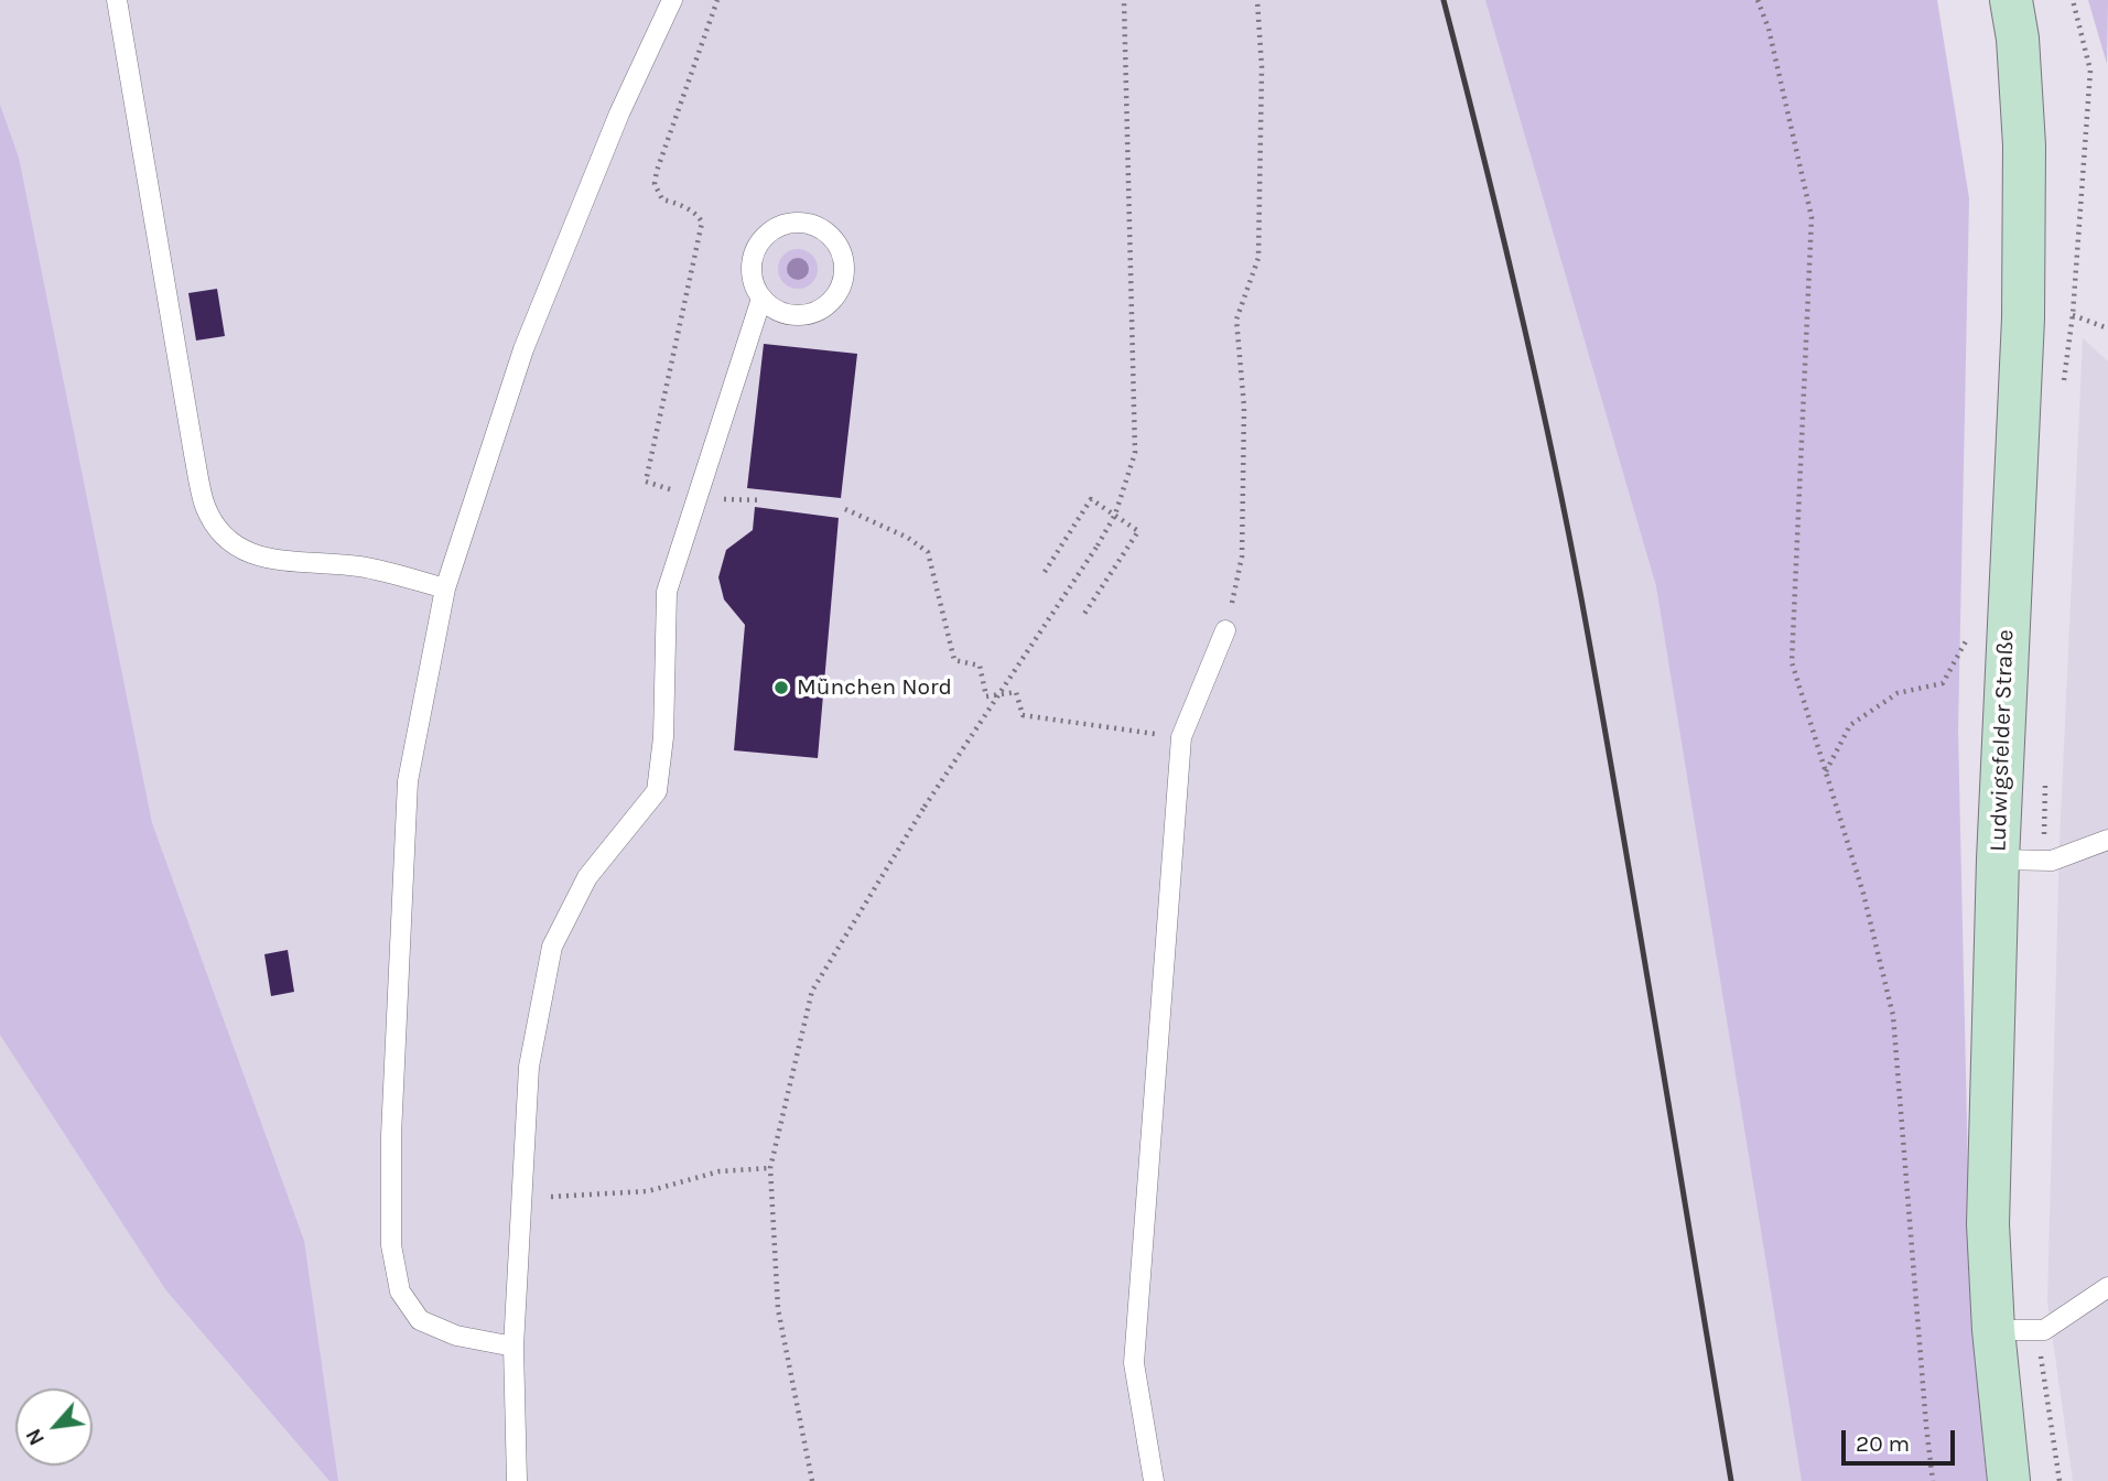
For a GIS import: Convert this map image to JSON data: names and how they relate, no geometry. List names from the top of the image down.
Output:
{
  "streets": {
    "street": ["Ludwigsfelder Straße"]
  },
  "places": ["München Nord"],
  "scale_bar": "20 m",
  "north": "bottom left"
}
